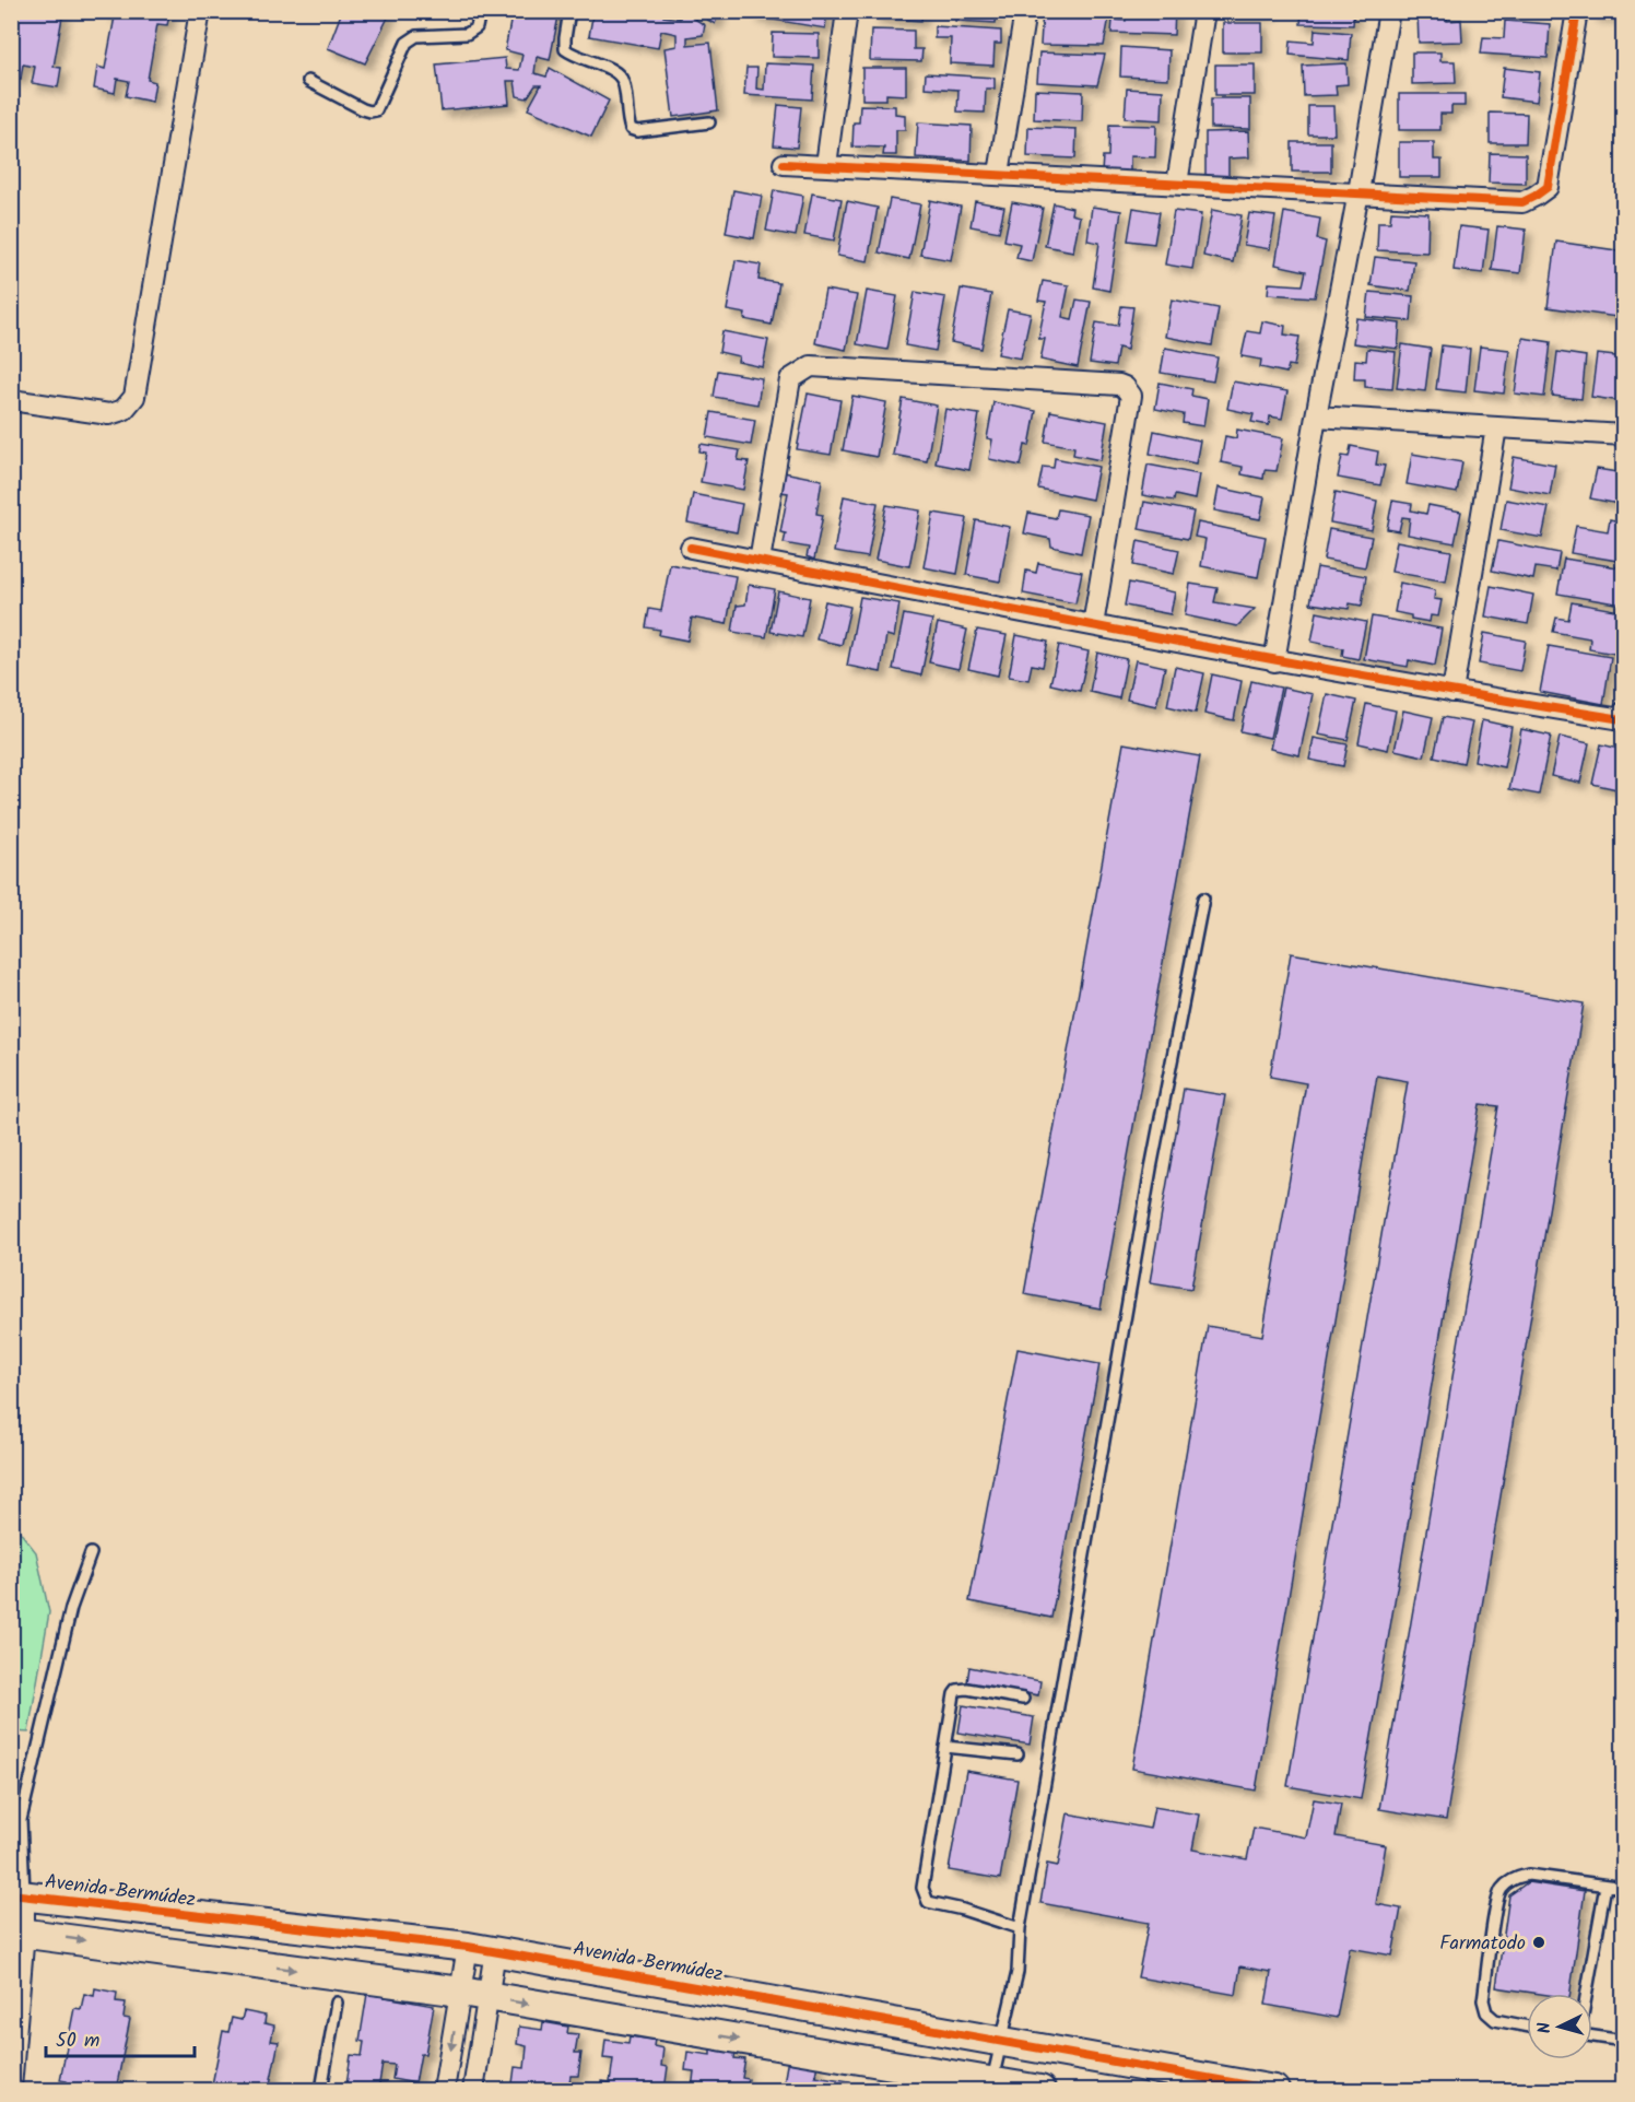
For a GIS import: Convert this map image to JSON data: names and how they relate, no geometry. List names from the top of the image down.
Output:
{
  "streets": {
    "street": ["Avenida Bermúdez"]
  },
  "places": ["Farmatodo"],
  "scale_bar": "50 m",
  "north": "left"
}
